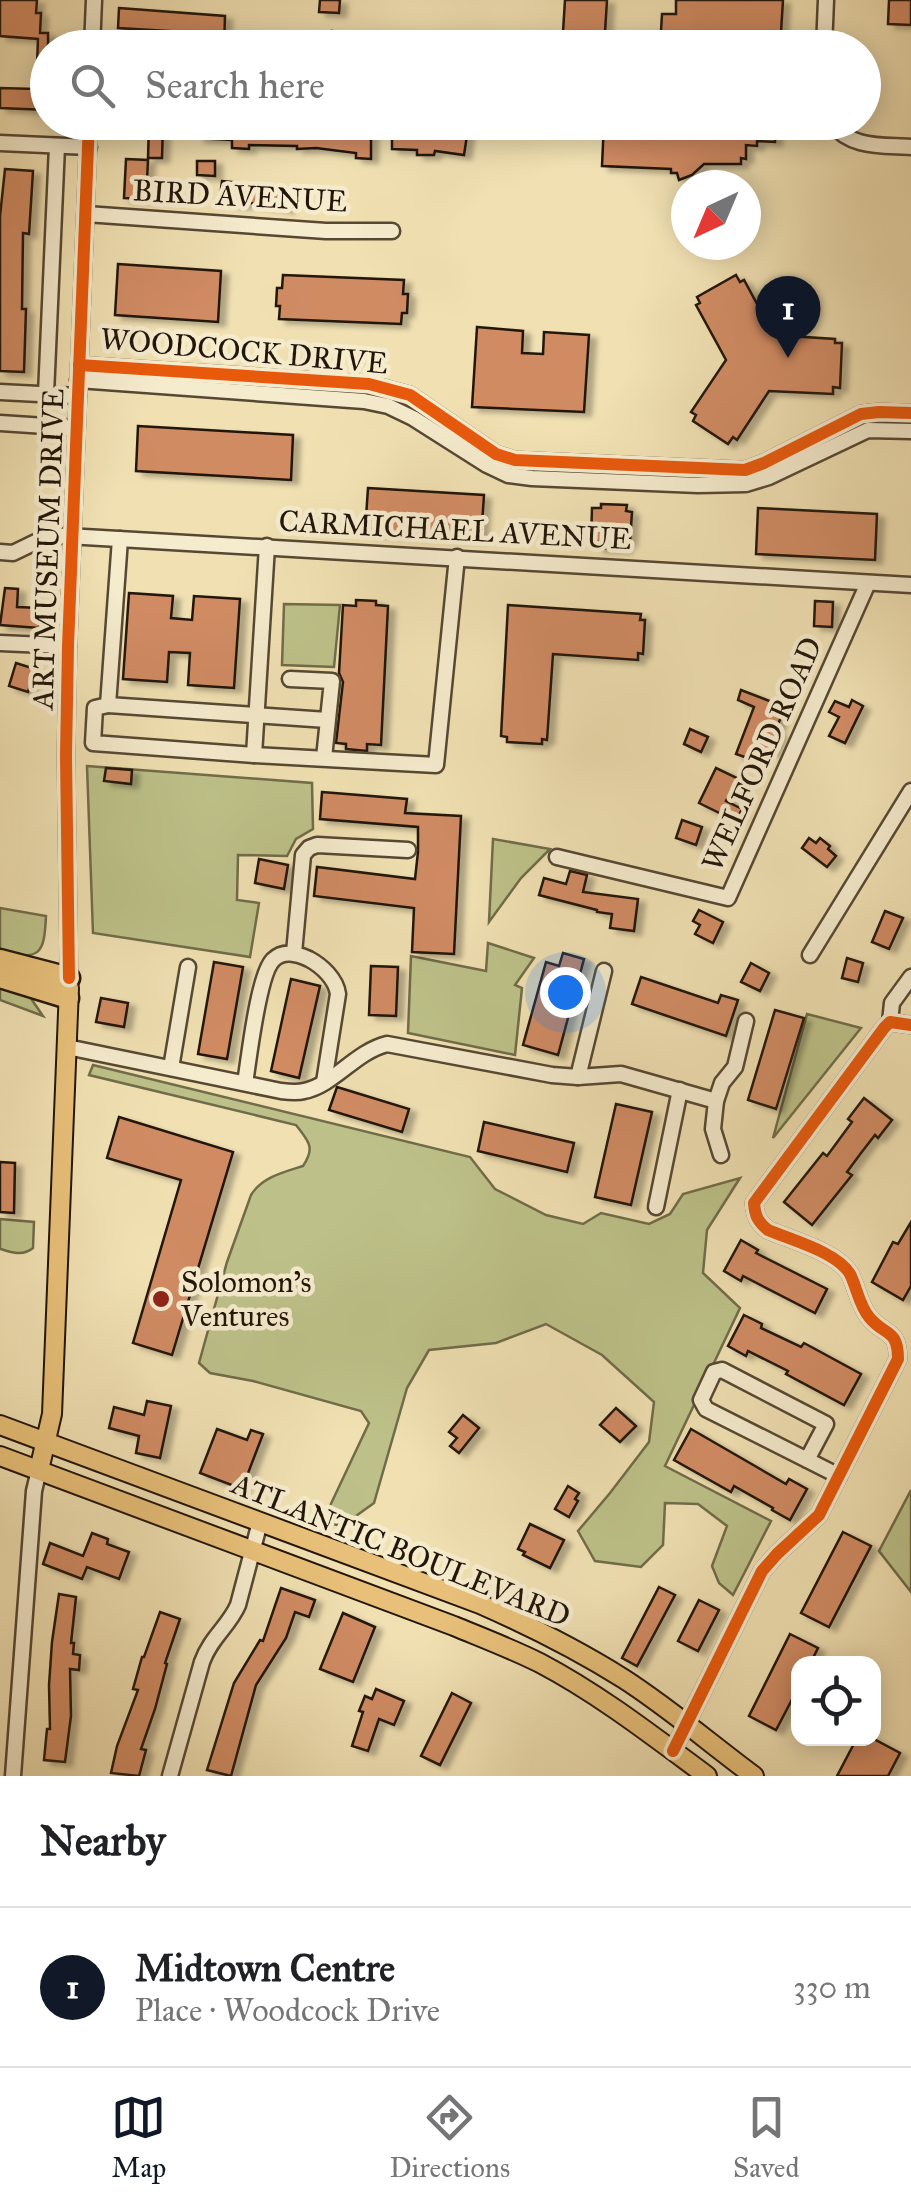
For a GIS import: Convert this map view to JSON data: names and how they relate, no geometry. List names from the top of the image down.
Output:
{
  "streets": {
    "main road": ["ART MUSEUM DRIVE", "ATLANTIC BOULEVARD"],
    "street": [
      "BIRD AVENUE",
      "WOODCOCK DRIVE",
      "CARMICHAEL AVENUE",
      "WELFORD ROAD"
    ]
  },
  "crossings": [
    ["BIRD AVENUE", "ART MUSEUM DRIVE"],
    ["WOODCOCK DRIVE", "ART MUSEUM DRIVE"],
    ["CARMICHAEL AVENUE", "ART MUSEUM DRIVE"],
    ["CARMICHAEL AVENUE", "WELFORD ROAD"],
    ["ART MUSEUM DRIVE", "ATLANTIC BOULEVARD"]
  ],
  "places": ["Solomon's Ventures"],
  "north": "bottom left",
  "page": {
    "search": "Search here",
    "pins": "1",
    "heading": "Nearby",
    "list": [
      {
        "mark": "1",
        "name": "Midtown Centre",
        "note": "Place · Woodcock Drive",
        "value": "330 m"
      }
    ],
    "nav": ["Map", "Directions", "Saved"]
  }
}
